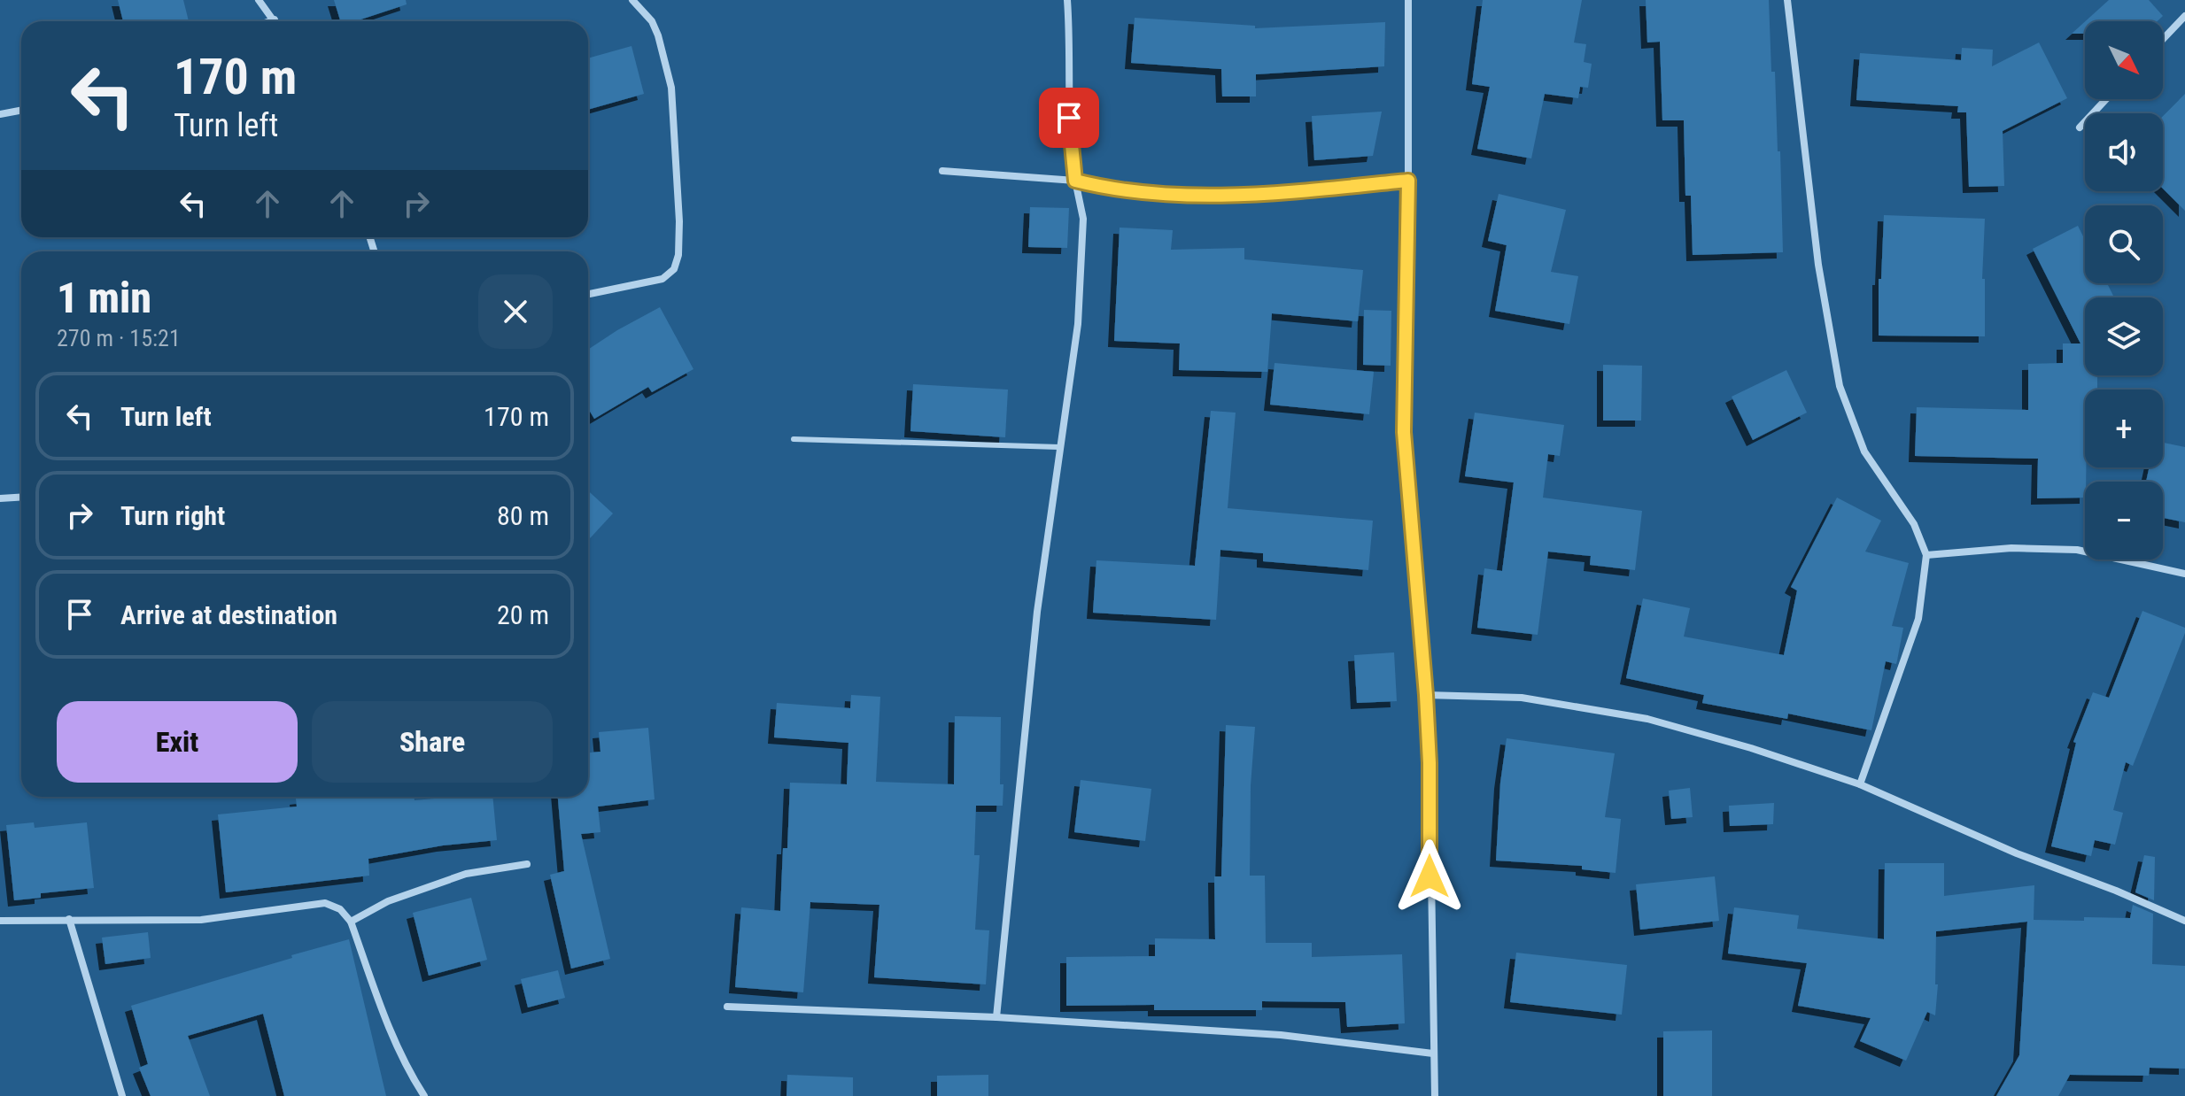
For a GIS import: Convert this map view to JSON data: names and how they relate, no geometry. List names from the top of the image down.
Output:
{
  "north": "bottom right",
  "page": {
    "map_buttons": ["+", "−"],
    "turn": ["170 m", "Turn left"],
    "heading": ["1 min", "270 m · 15:21"],
    "list": [
      {
        "name": "Turn left",
        "value": "170 m"
      },
      {
        "name": "Turn right",
        "value": "80 m"
      },
      {
        "name": "Arrive at destination",
        "value": "20 m"
      }
    ],
    "buttons": ["Exit", "Share"]
  }
}
